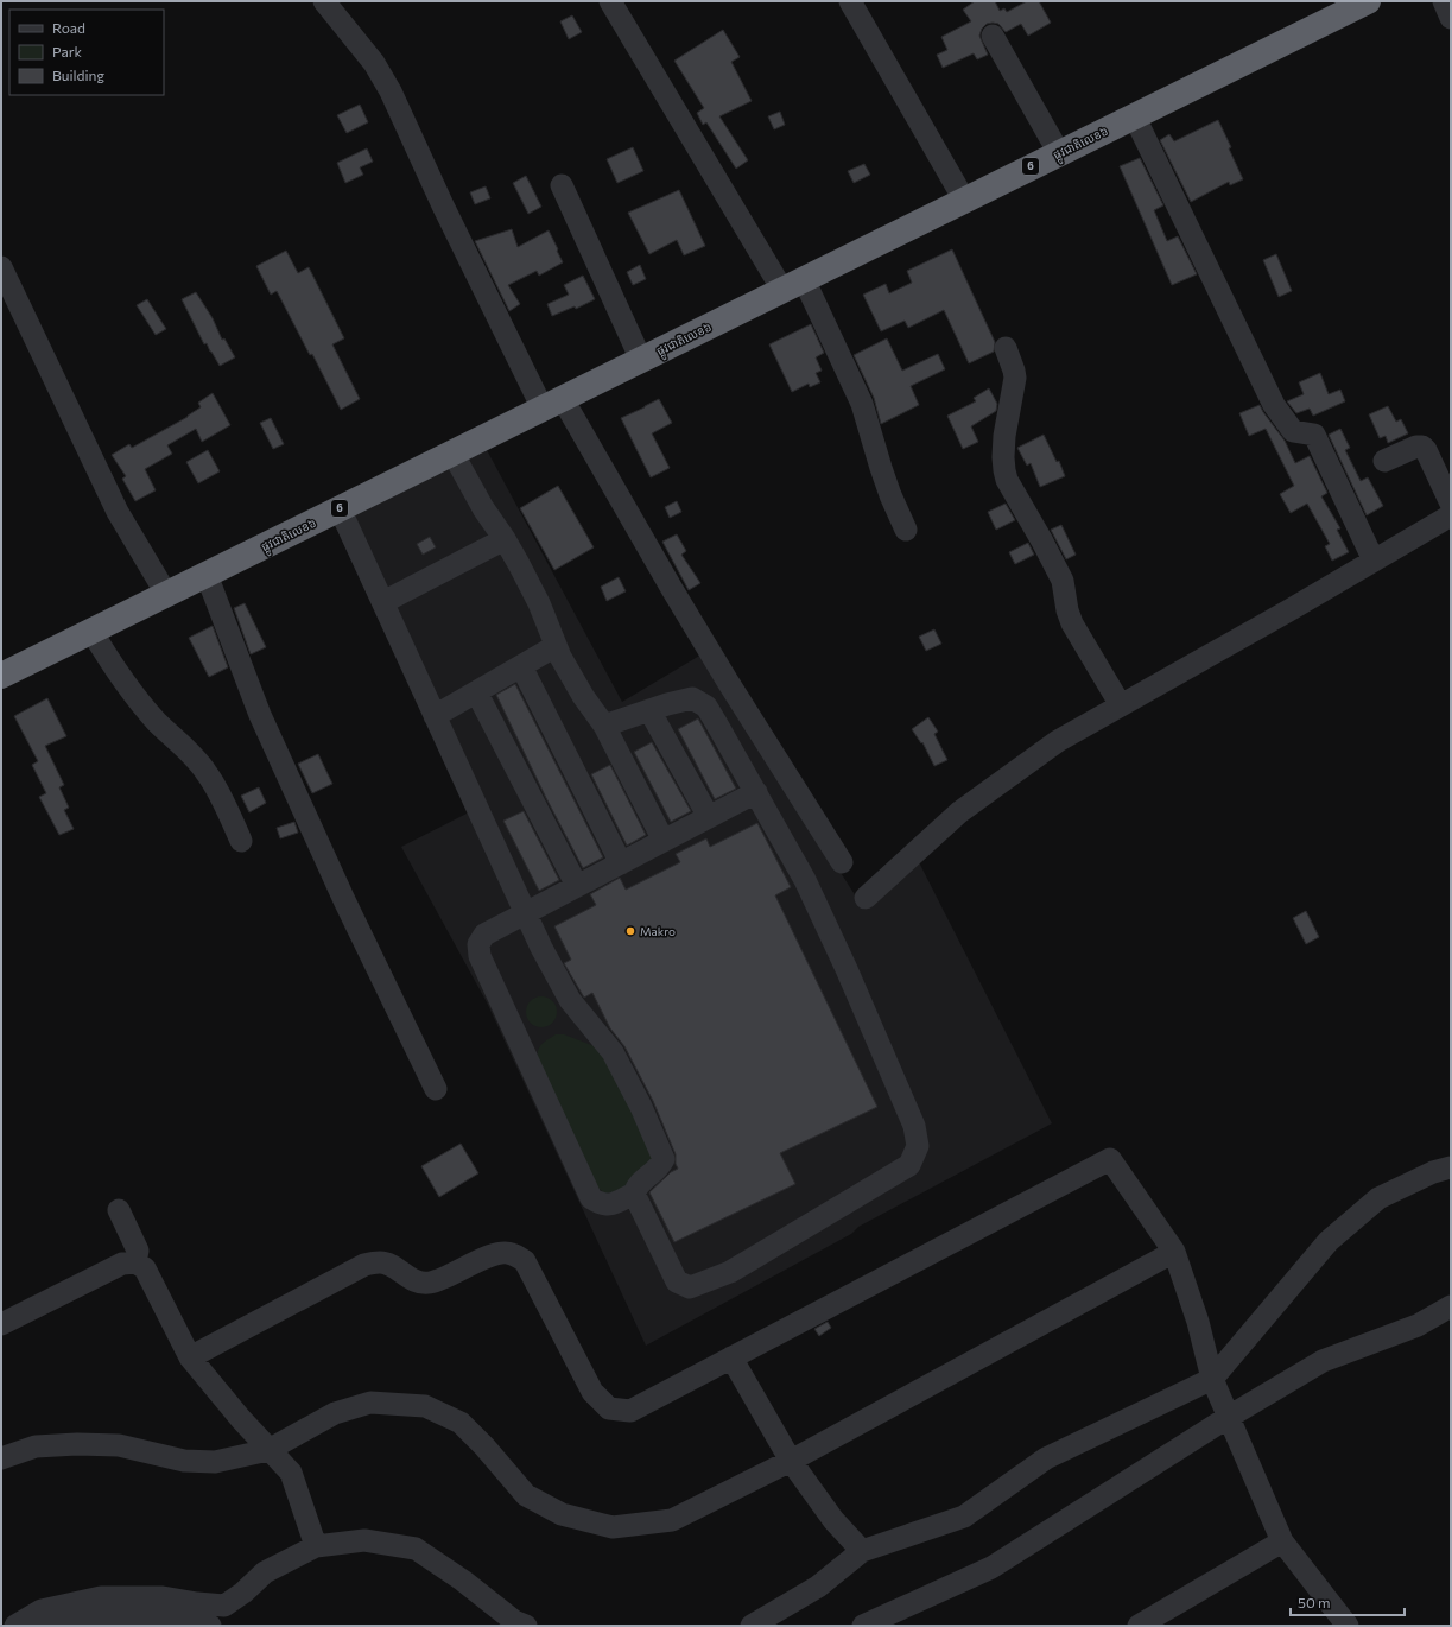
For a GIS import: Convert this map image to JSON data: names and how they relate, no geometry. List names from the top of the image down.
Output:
{
  "streets": {
    "highway": ["ផ្លូវជាតិលេខ៦", "6"]
  },
  "places": ["Makro"],
  "legend": ["Road", "Park", "Building"],
  "scale_bar": "50 m"
}
